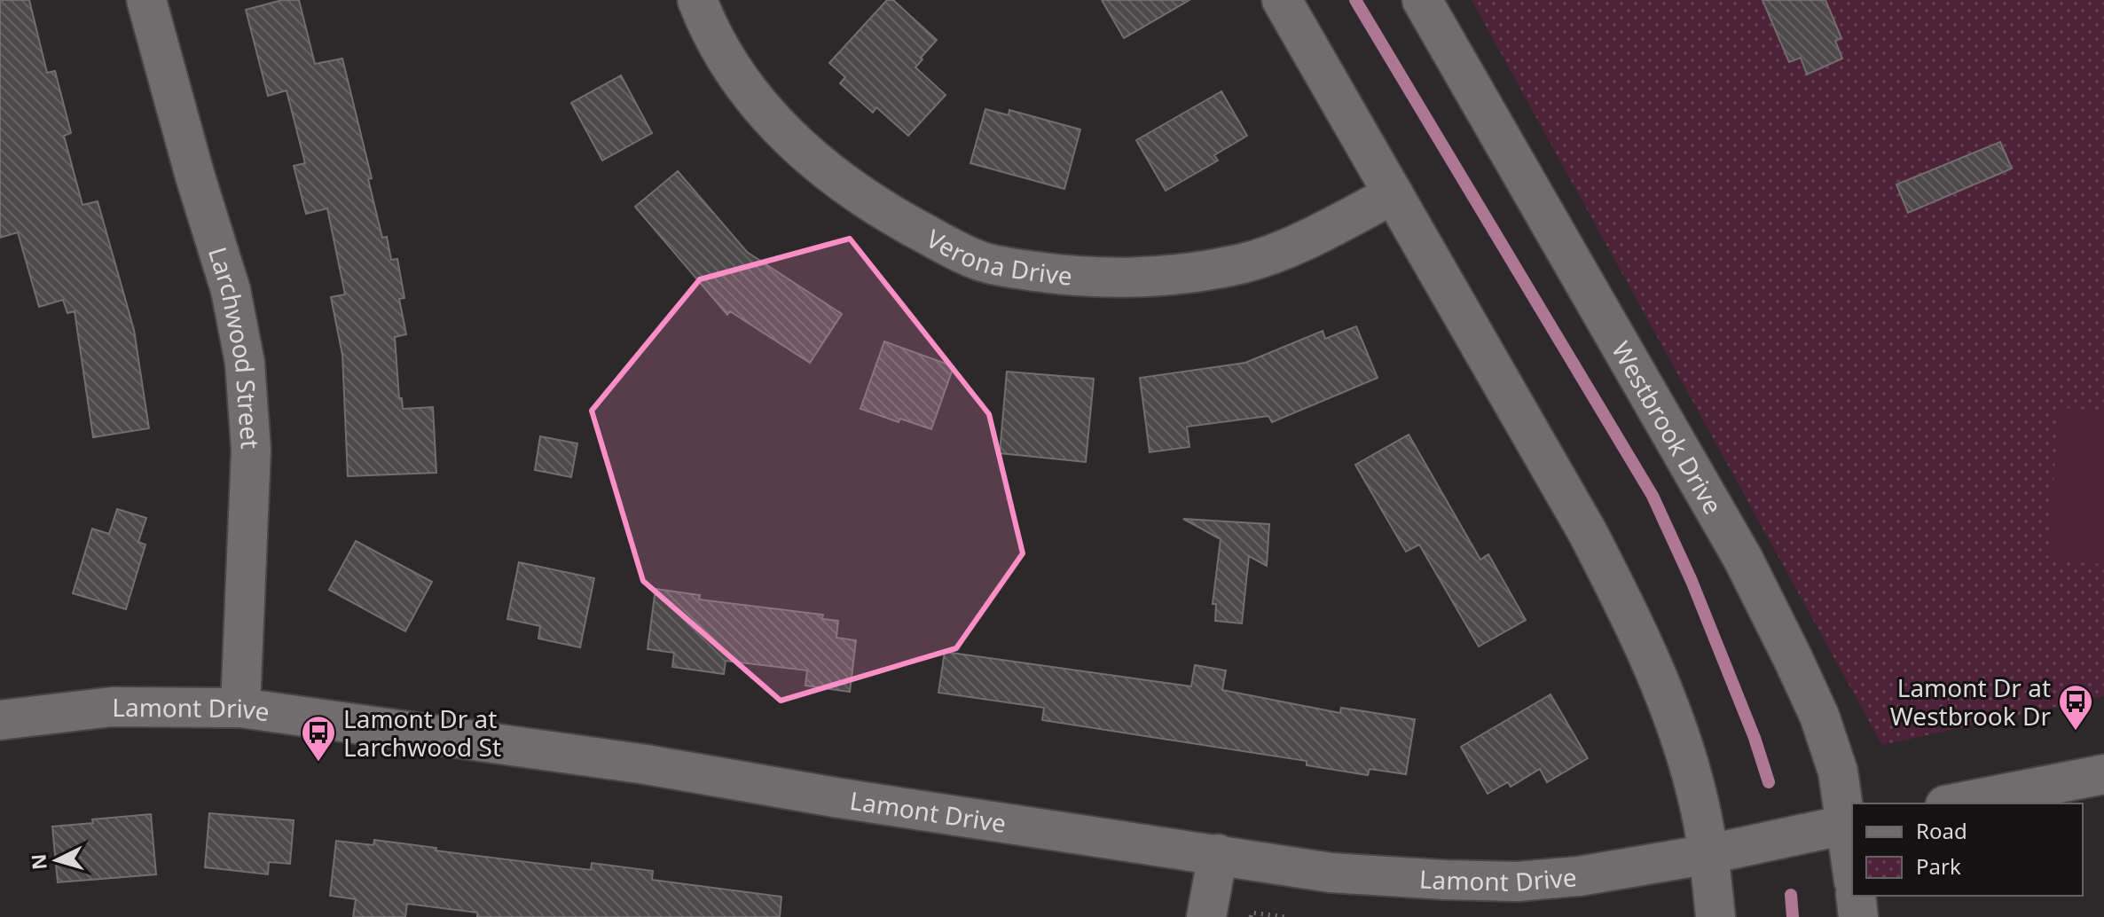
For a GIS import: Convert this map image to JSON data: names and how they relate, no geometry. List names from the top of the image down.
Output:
{
  "streets": {
    "street": [
      "Verona Drive",
      "Larchwood Street",
      "Westbrook Drive",
      "Lamont Drive"
    ]
  },
  "crossings": [
    ["Larchwood Street", "Lamont Drive"],
    ["Westbrook Drive", "Lamont Drive"]
  ],
  "places": {
    "bus stop": ["Lamont Dr at Westbrook Dr", "Lamont Dr at Larchwood St"]
  },
  "legend": ["Road", "Park"],
  "north": "left"
}
